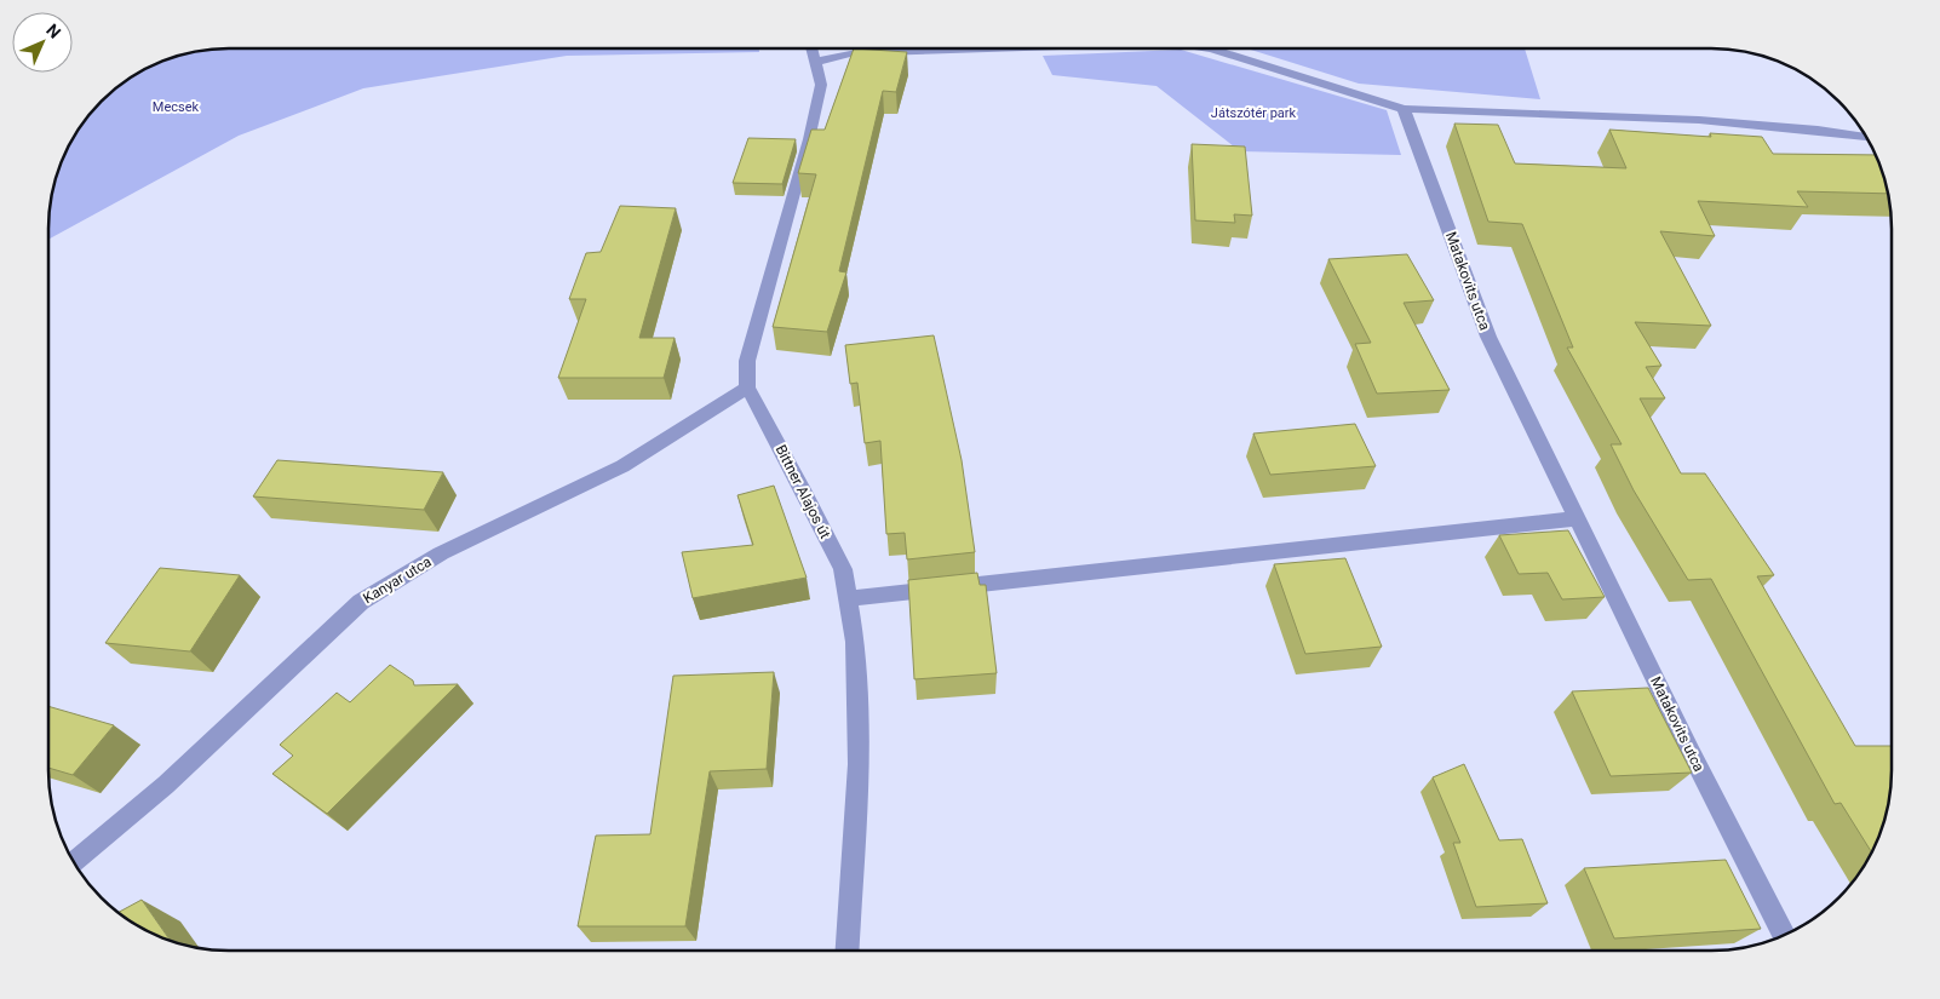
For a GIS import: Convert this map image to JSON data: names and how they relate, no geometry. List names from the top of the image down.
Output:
{
  "streets": {
    "street": ["Matakovits utca", "Bittner Alajos út", "Kanyar utca"]
  },
  "crossings": [
    ["Bittner Alajos út", "Kanyar utca"]
  ],
  "parks": ["Mecsek", "Játszótér park"],
  "north": "top right"
}
